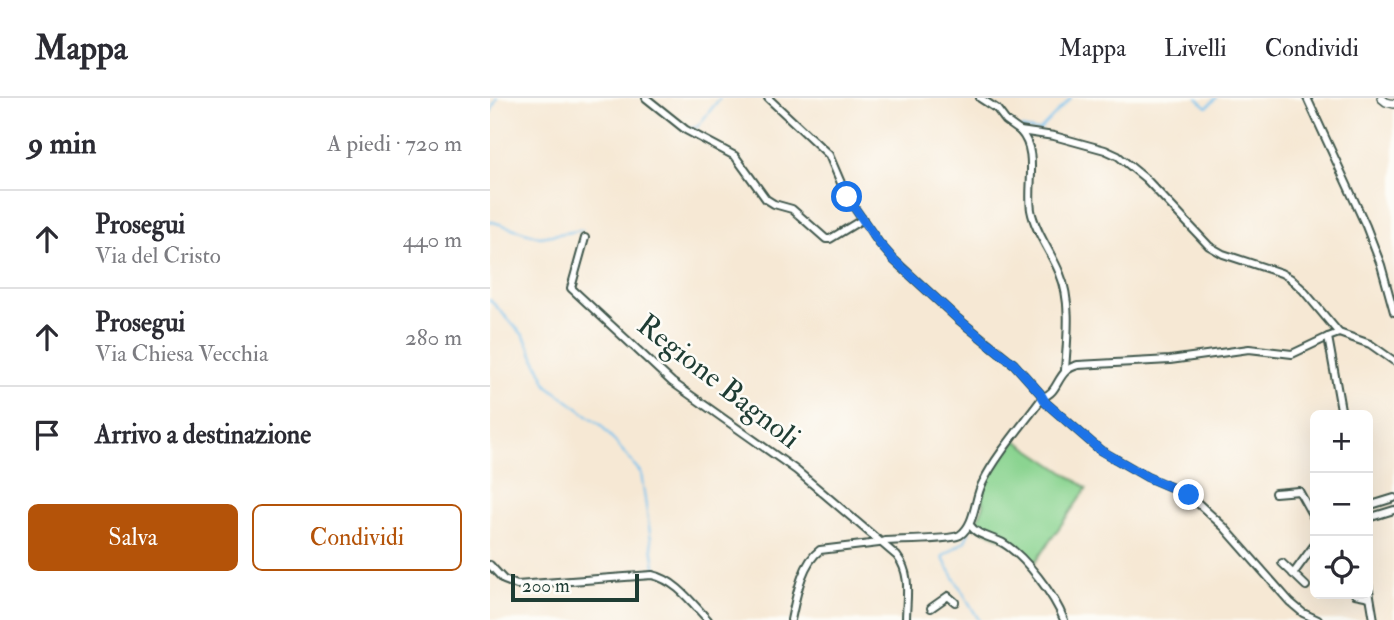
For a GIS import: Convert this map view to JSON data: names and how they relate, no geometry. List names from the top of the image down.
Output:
{
  "streets": {
    "street": ["Regione Bagnoli"]
  },
  "scale_bar": "200 m",
  "page": {
    "header": "Mappa",
    "nav": ["Mappa", "Livelli", "Condividi"],
    "heading": ["9 min", "A piedi · 720 m"],
    "list": [
      ["Prosegui", "Via del Cristo", "440 m"],
      ["Prosegui", "Via Chiesa Vecchia", "280 m"],
      "Arrivo a destinazione"
    ],
    "map_buttons": ["+", "−"],
    "buttons": ["Salva", "Condividi"],
    "scale": "200 m"
  }
}
